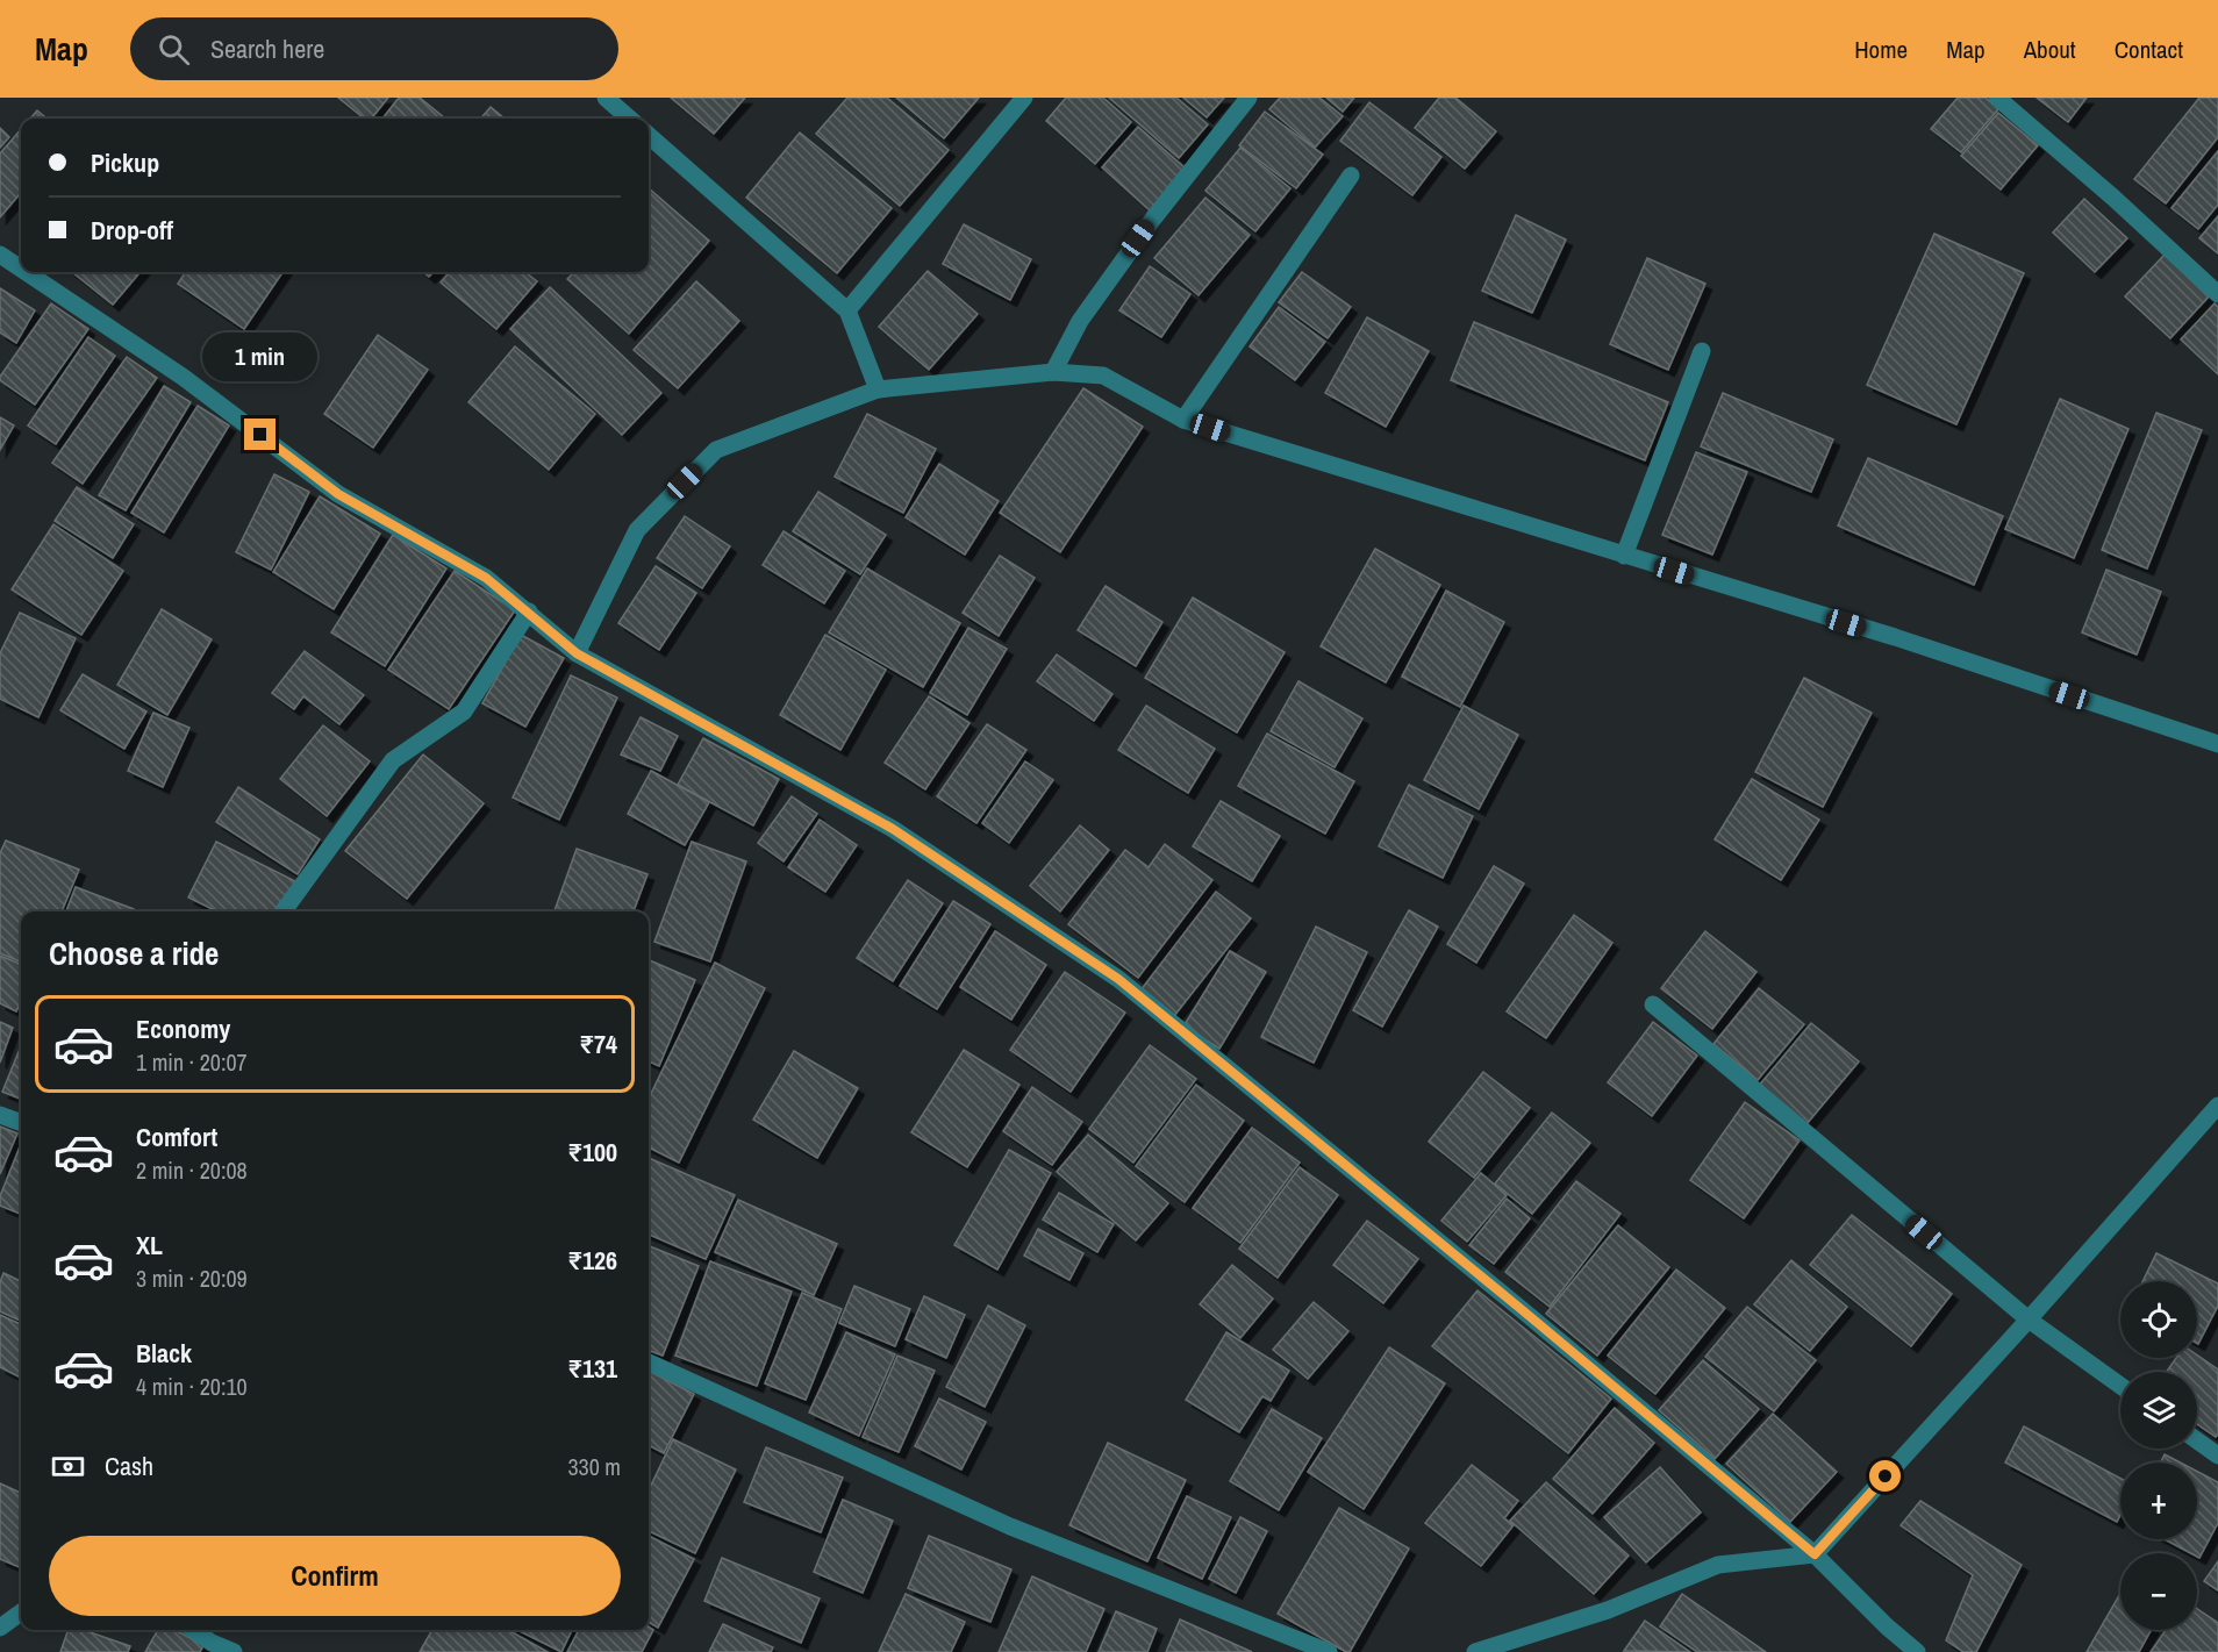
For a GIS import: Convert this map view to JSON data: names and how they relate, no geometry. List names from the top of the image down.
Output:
{
  "page": {
    "header": "Map",
    "search": "Search here",
    "nav": [
      "Home",
      "Map",
      "About",
      "Contact"
    ],
    "banner": ["Pickup", "Drop-off"],
    "bubble": "1 min",
    "heading": "Choose a ride",
    "list": [
      {
        "name": "Economy",
        "note": "1 min · 20:07",
        "value": "₹74"
      },
      {
        "name": "Comfort",
        "note": "2 min · 20:08",
        "value": "₹100"
      },
      {
        "name": "XL",
        "note": "3 min · 20:09",
        "value": "₹126"
      },
      {
        "name": "Black",
        "note": "4 min · 20:10",
        "value": "₹131"
      }
    ],
    "map_buttons": ["+", "−"],
    "pay": ["Cash", "330 m"],
    "buttons": "Confirm"
  }
}
